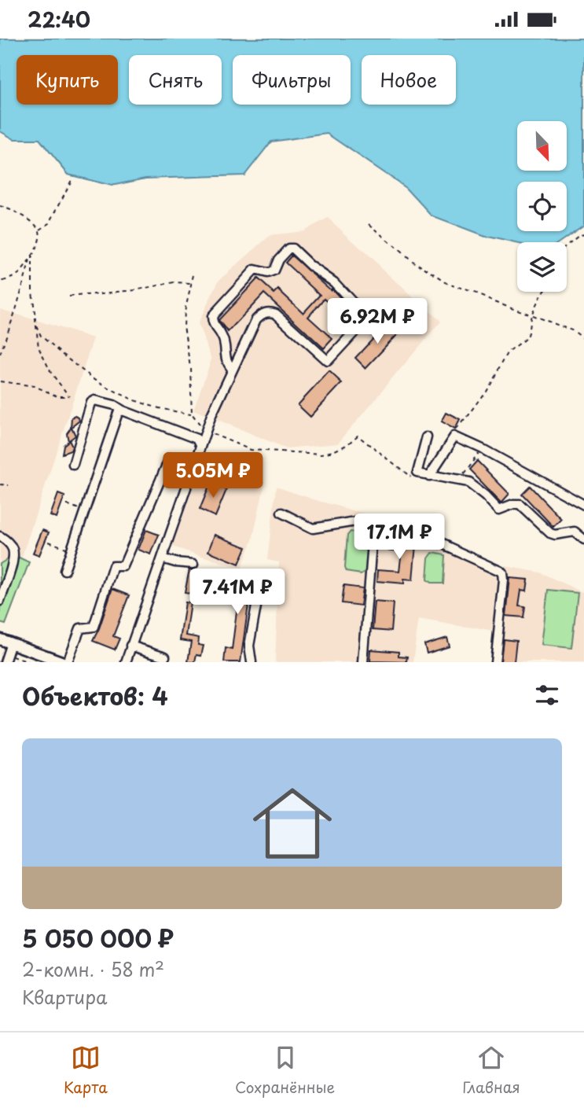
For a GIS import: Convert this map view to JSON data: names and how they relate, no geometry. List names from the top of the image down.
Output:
{
  "north": "bottom right",
  "page": {
    "status": "22:40",
    "chip": [
      "Купить",
      "Снять",
      "Фильтры",
      "Новое"
    ],
    "price": [
      "6.92M ₽",
      "5.05M ₽",
      "17.1M ₽",
      "7.41M ₽"
    ],
    "heading": "Объектов: 4",
    "list": [
      {
        "name": "5 050 000 ₽",
        "note": "2-комн. · 58 m² · Квартира"
      }
    ],
    "tabs": ["Карта", "Сохранённые", "Главная"]
  }
}
